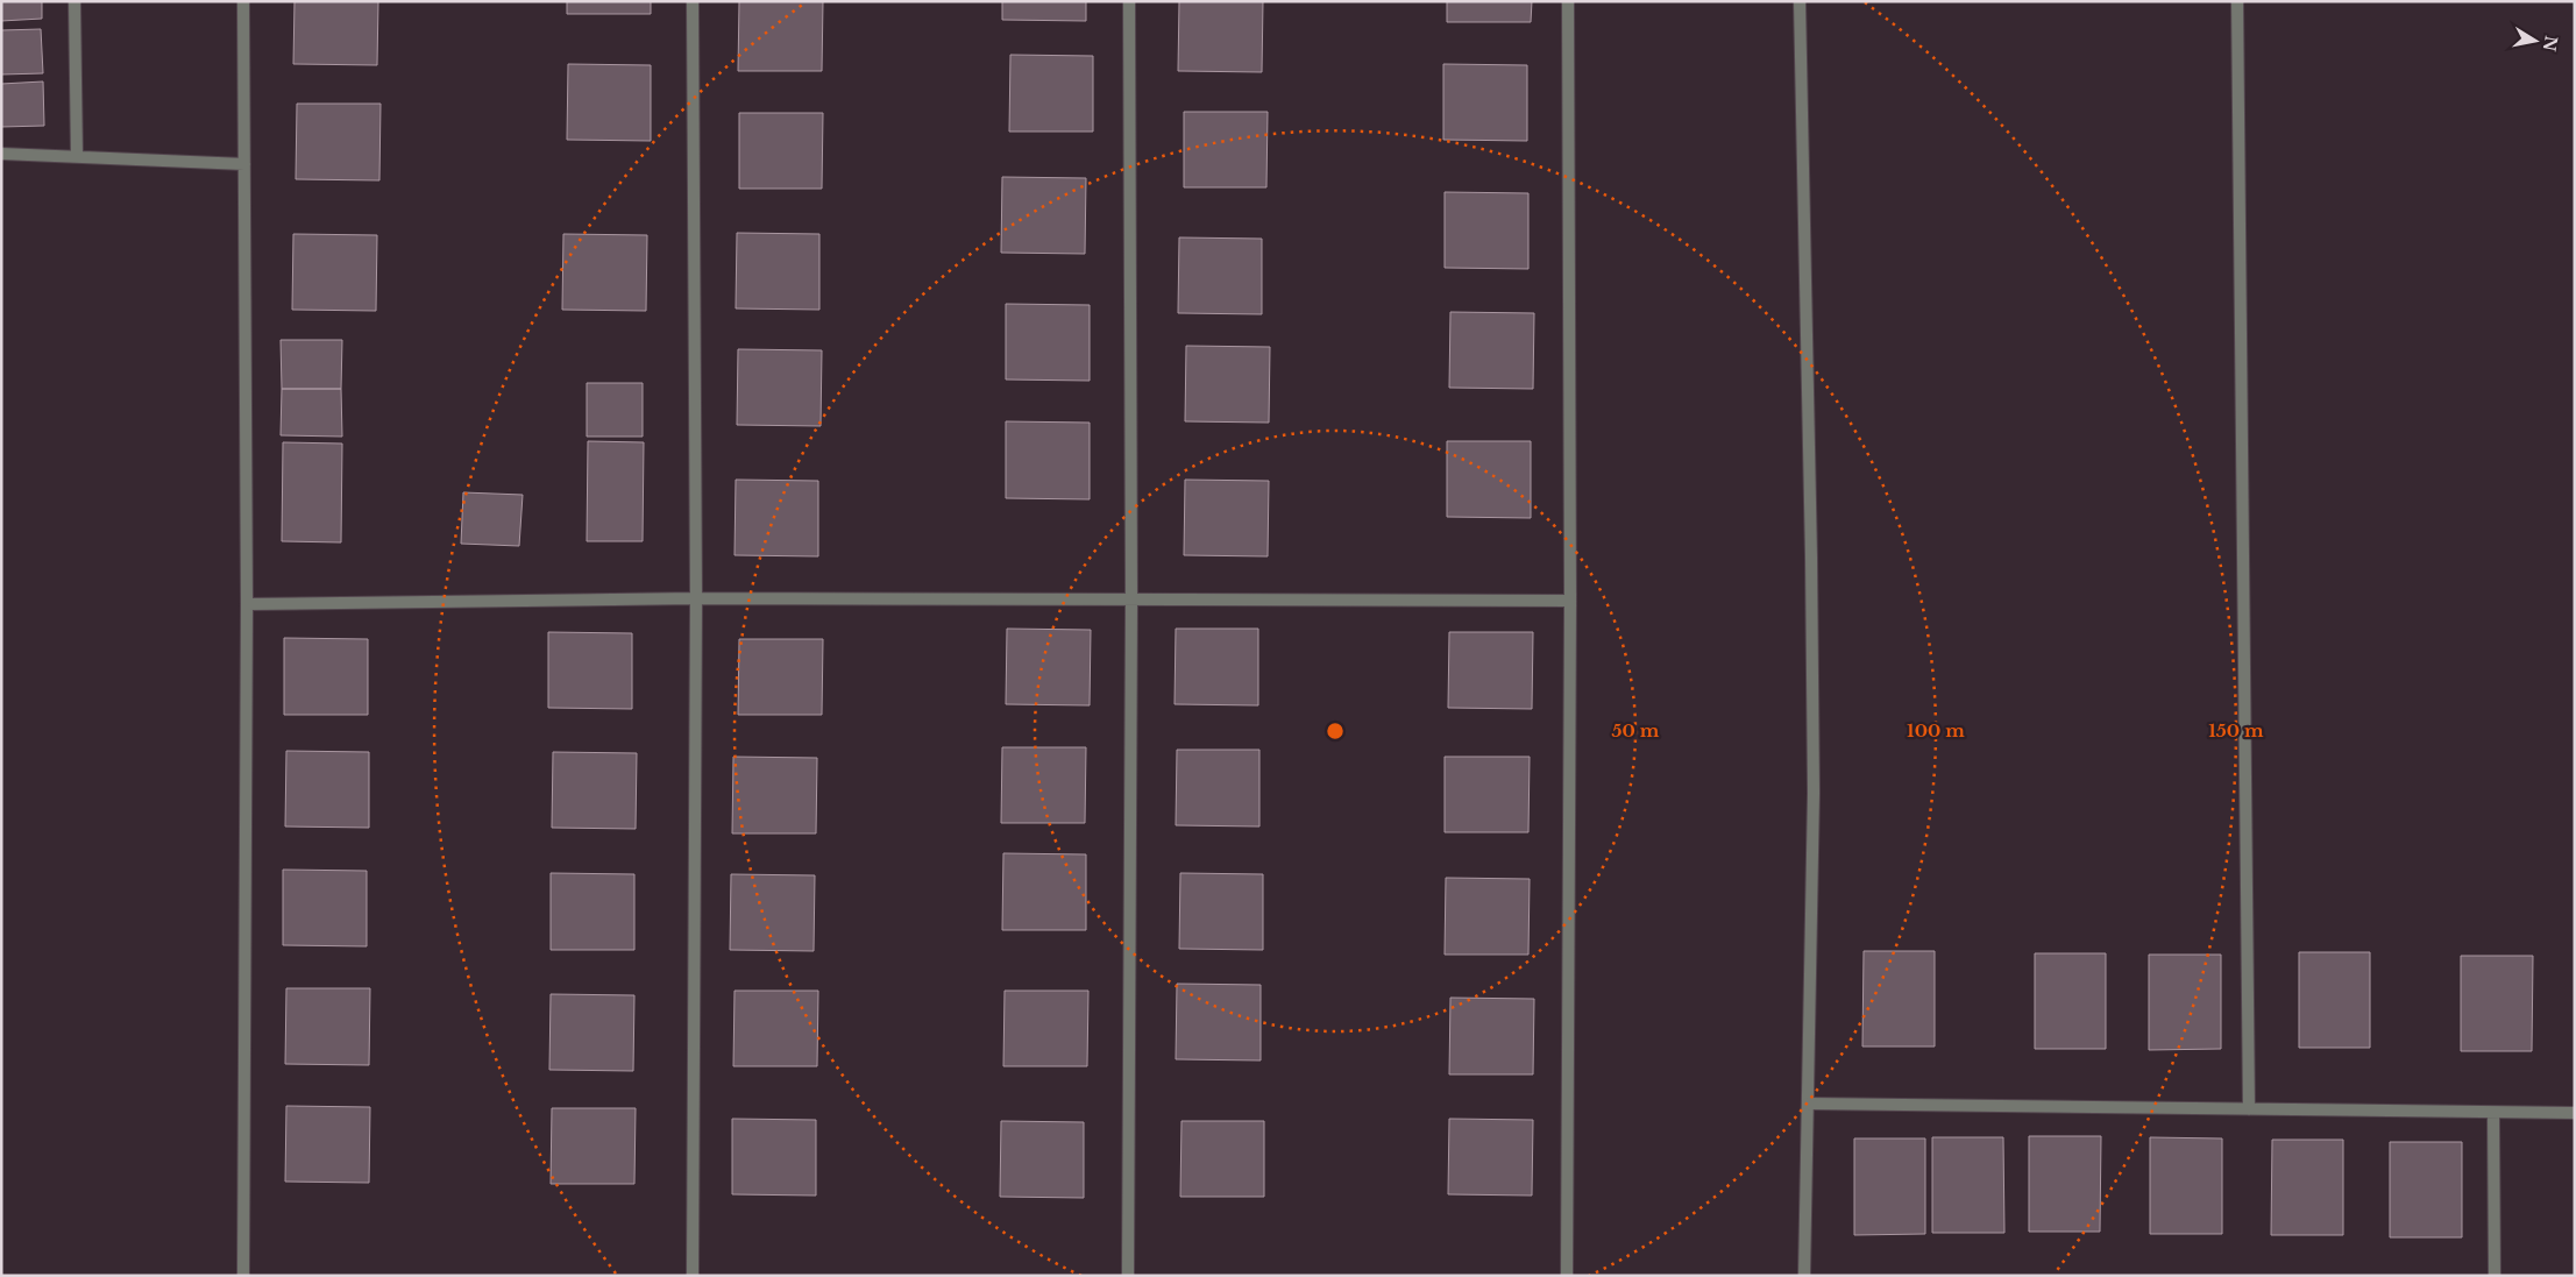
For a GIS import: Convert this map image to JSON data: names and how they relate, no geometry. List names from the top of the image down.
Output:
{
  "north": "right",
  "rings": ["50 m", "100 m", "150 m"]
}
